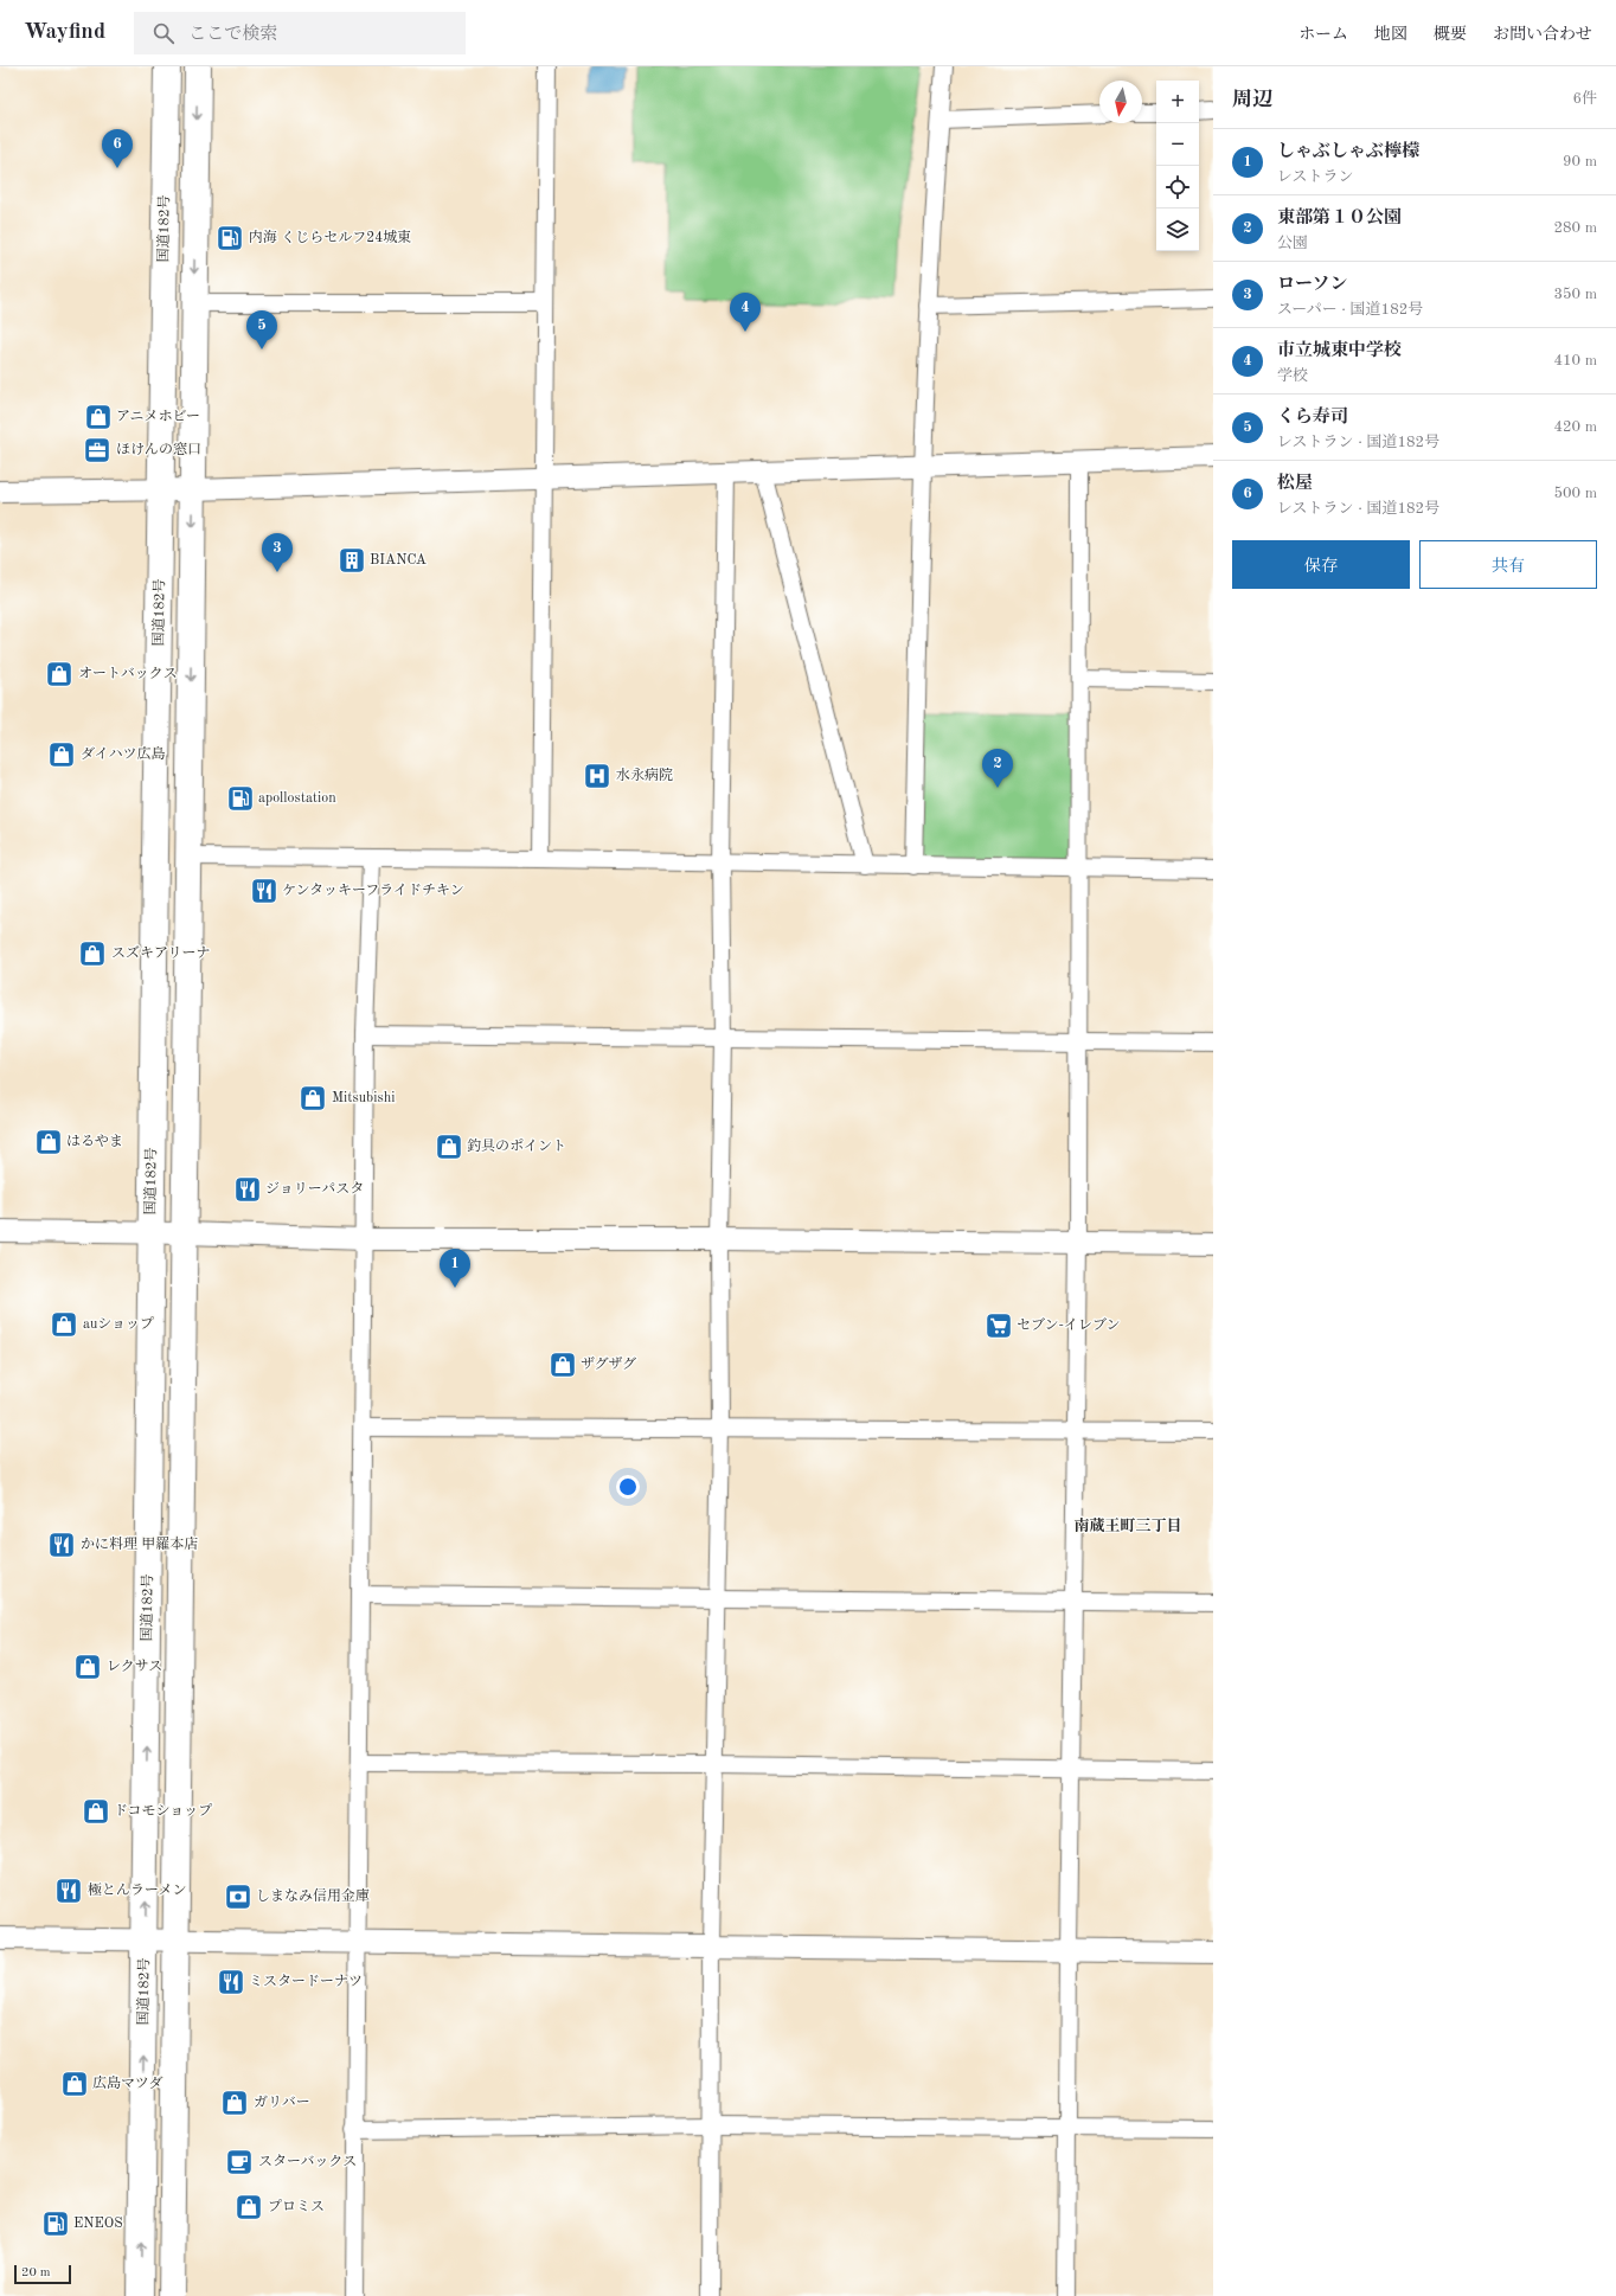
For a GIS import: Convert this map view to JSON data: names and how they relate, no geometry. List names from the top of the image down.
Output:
{
  "streets": {
    "highway": ["国道182号"]
  },
  "districts": ["南蔵王町三丁目"],
  "places": {
    "fuel station": ["内海 くじらセルフ24城東", "apollostation", "ENEOS"],
    "shop": [
      "アニメホビー",
      "オートバックス",
      "ダイハツ広島",
      "スズキアリーナ",
      "Mitsubishi",
      "はるやま",
      "釣具のポイント",
      "auショップ",
      "ザグザグ",
      "レクサス",
      "ドコモショップ",
      "広島マツダ",
      "ガリバー",
      "プロミス"
    ],
    "office": ["ほけんの窓口"],
    "building": ["BIANCA"],
    "hospital": ["水永病院"],
    "restaurant": [
      "ケンタッキーフライドチキン",
      "ジョリーパスタ",
      "かに料理 甲羅本店",
      "極とんラーメン",
      "ミスタードーナツ"
    ],
    "supermarket": ["セブン-イレブン"],
    "bank": ["しまなみ信用金庫"],
    "cafe": ["スターバックス"]
  },
  "scale_bar": "20 m",
  "north": "bottom",
  "page": {
    "header": "Wayfind",
    "search": "ここで検索",
    "nav": [
      "ホーム",
      "地図",
      "概要",
      "お問い合わせ"
    ],
    "heading": ["周辺", "6件"],
    "map_buttons": ["+", "−"],
    "list": [
      {
        "mark": "1",
        "name": "しゃぶしゃぶ檸檬",
        "note": "レストラン",
        "value": "90 m"
      },
      {
        "mark": "2",
        "name": "東部第１０公園",
        "note": "公園",
        "value": "280 m"
      },
      {
        "mark": "3",
        "name": "ローソン",
        "note": "スーパー · 国道182号",
        "value": "350 m"
      },
      {
        "mark": "4",
        "name": "市立城東中学校",
        "note": "学校",
        "value": "410 m"
      },
      {
        "mark": "5",
        "name": "くら寿司",
        "note": "レストラン · 国道182号",
        "value": "420 m"
      },
      {
        "mark": "6",
        "name": "松屋",
        "note": "レストラン · 国道182号",
        "value": "500 m"
      }
    ],
    "pins": [
      "6",
      "4",
      "5",
      "3",
      "2",
      "1"
    ],
    "buttons": ["保存", "共有"],
    "scale": "20 m"
  }
}
